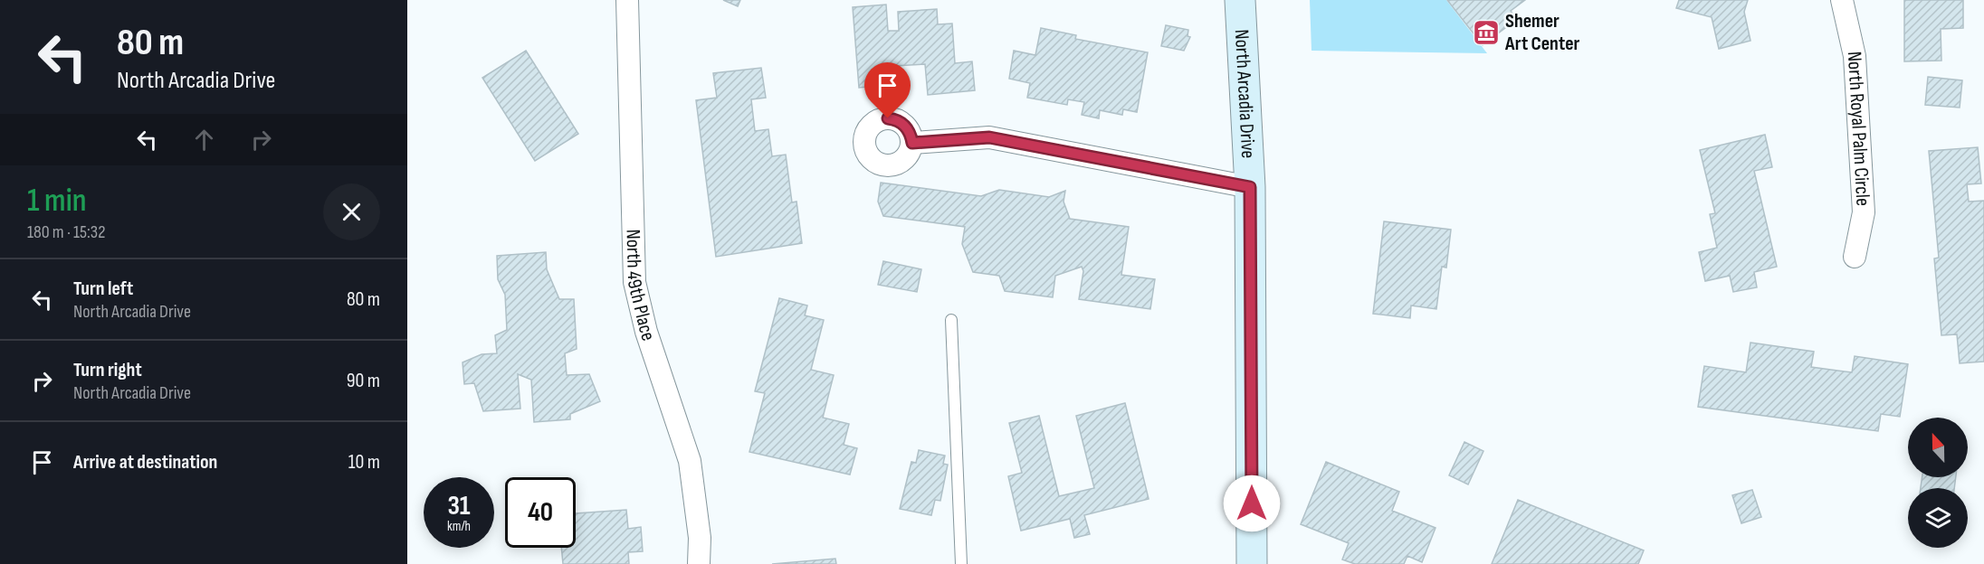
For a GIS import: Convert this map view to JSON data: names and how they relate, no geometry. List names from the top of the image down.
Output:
{
  "streets": {
    "street": ["North Arcadia Drive", "North Royal Palm Circle", "North 49th Place"]
  },
  "places": {
    "museum": ["Shemer Art Center"]
  },
  "north": "top",
  "page": {
    "turn": ["80 m", "North Arcadia Drive"],
    "heading": ["1 min", "180 m · 15:32"],
    "list": [
      {
        "name": "Turn left",
        "note": "North Arcadia Drive",
        "value": "80 m"
      },
      {
        "name": "Turn right",
        "note": "North Arcadia Drive",
        "value": "90 m"
      },
      {
        "name": "Arrive at destination",
        "value": "10 m"
      }
    ],
    "speed": "31 km/h",
    "limit": "40"
  }
}
